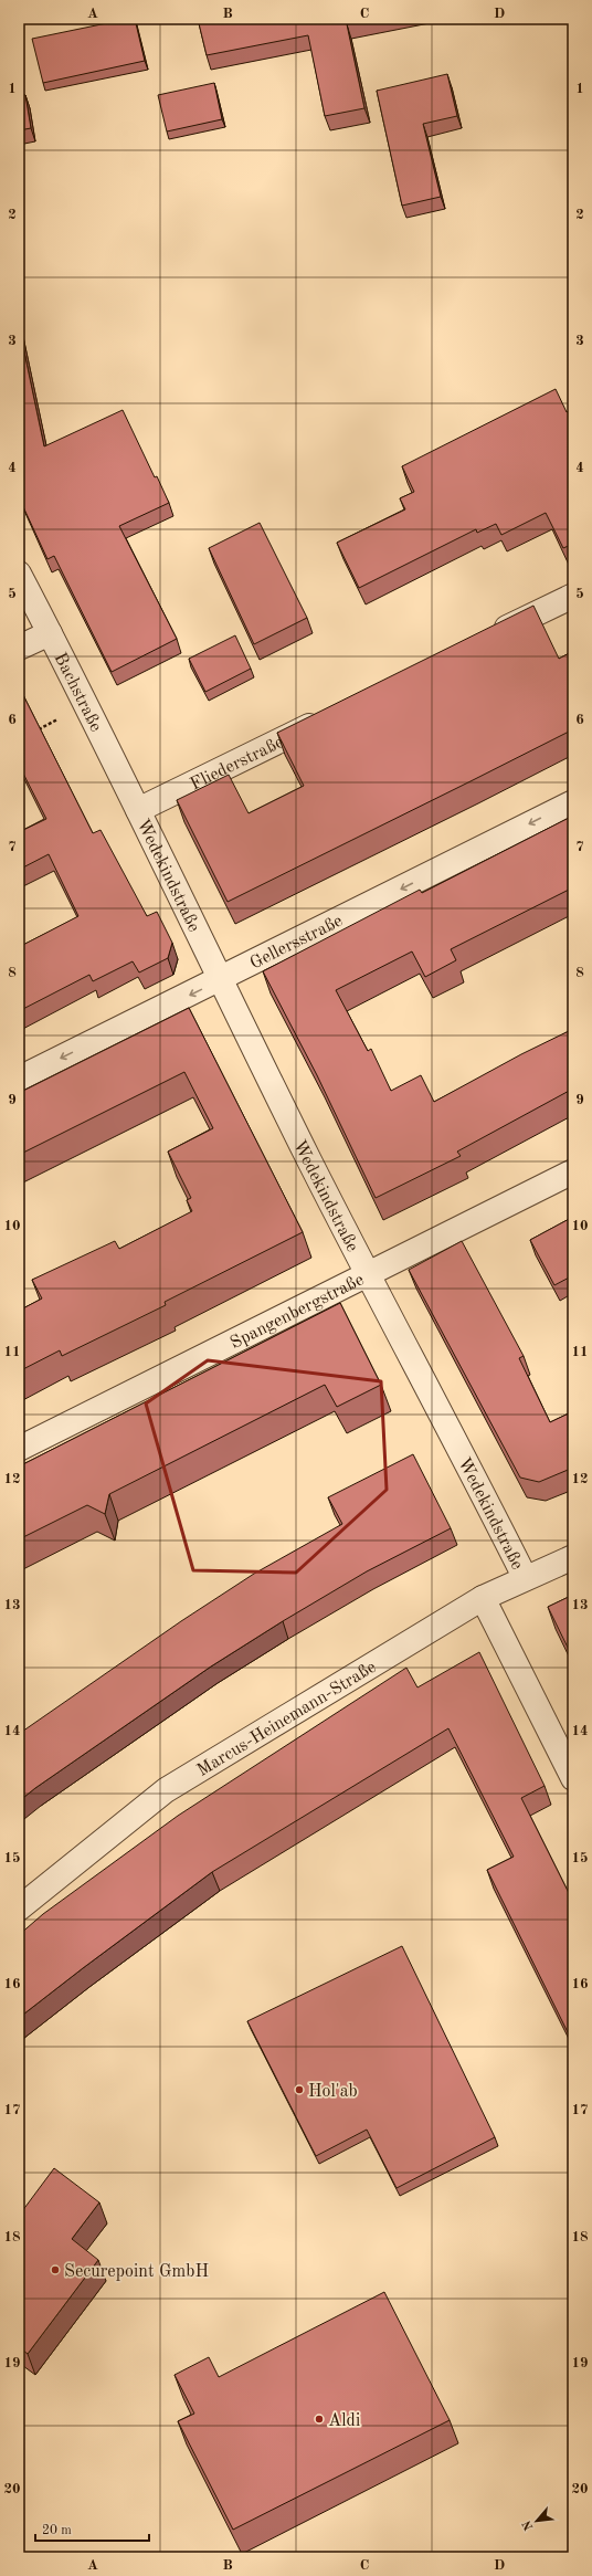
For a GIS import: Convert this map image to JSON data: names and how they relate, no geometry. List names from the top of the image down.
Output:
{
  "streets": {
    "street": [
      "Bachstraße",
      "Fliederstraße",
      "Wedekindstraße",
      "Gellersstraße",
      "Spangenbergstraße",
      "Marcus-Heinemann-Straße"
    ]
  },
  "crossings": [
    ["Bachstraße", "Fliederstraße"],
    ["Bachstraße", "Wedekindstraße"],
    ["Fliederstraße", "Wedekindstraße"],
    ["Wedekindstraße", "Gellersstraße"],
    ["Wedekindstraße", "Spangenbergstraße"],
    ["Wedekindstraße", "Marcus-Heinemann-Straße"]
  ],
  "one_way": ["Gellersstraße"],
  "places": ["Hol'ab", "Securepoint GmbH", "Aldi"],
  "scale_bar": "20 m",
  "north": "bottom left",
  "grid": {
    "columns": [
      "A",
      "B",
      "C",
      "D"
    ],
    "rows": [
      "1",
      "2",
      "3",
      "4",
      "5",
      "6",
      "7",
      "8",
      "9",
      "10",
      "11",
      "12",
      "13",
      "14",
      "15",
      "16",
      "17",
      "18",
      "19",
      "20"
    ]
  }
}
